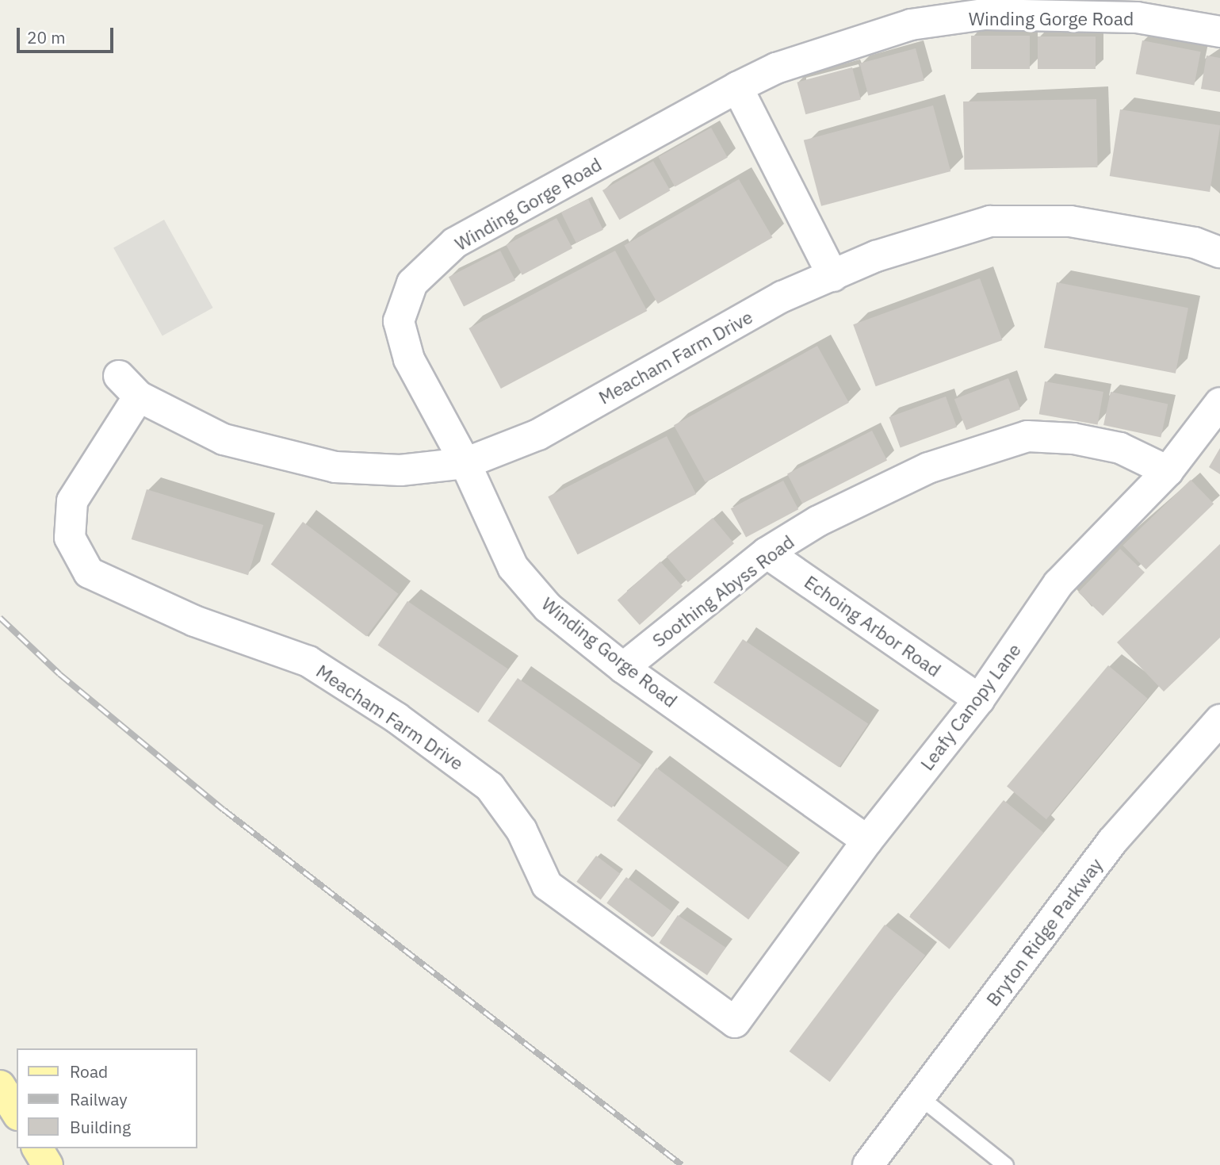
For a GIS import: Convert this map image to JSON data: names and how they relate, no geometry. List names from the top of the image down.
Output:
{
  "streets": {
    "street": [
      "Winding Gorge Road",
      "Meacham Farm Drive",
      "Soothing Abyss Road",
      "Echoing Arbor Road",
      "Leafy Canopy Lane",
      "Bryton Ridge Parkway"
    ]
  },
  "crossings": [
    ["Winding Gorge Road", "Meacham Farm Drive"],
    ["Winding Gorge Road", "Soothing Abyss Road"],
    ["Winding Gorge Road", "Leafy Canopy Lane"],
    ["Meacham Farm Drive", "Leafy Canopy Lane"],
    ["Soothing Abyss Road", "Echoing Arbor Road"],
    ["Soothing Abyss Road", "Leafy Canopy Lane"],
    ["Echoing Arbor Road", "Leafy Canopy Lane"]
  ],
  "legend": ["Road", "Railway", "Building"],
  "scale_bar": "20 m"
}
